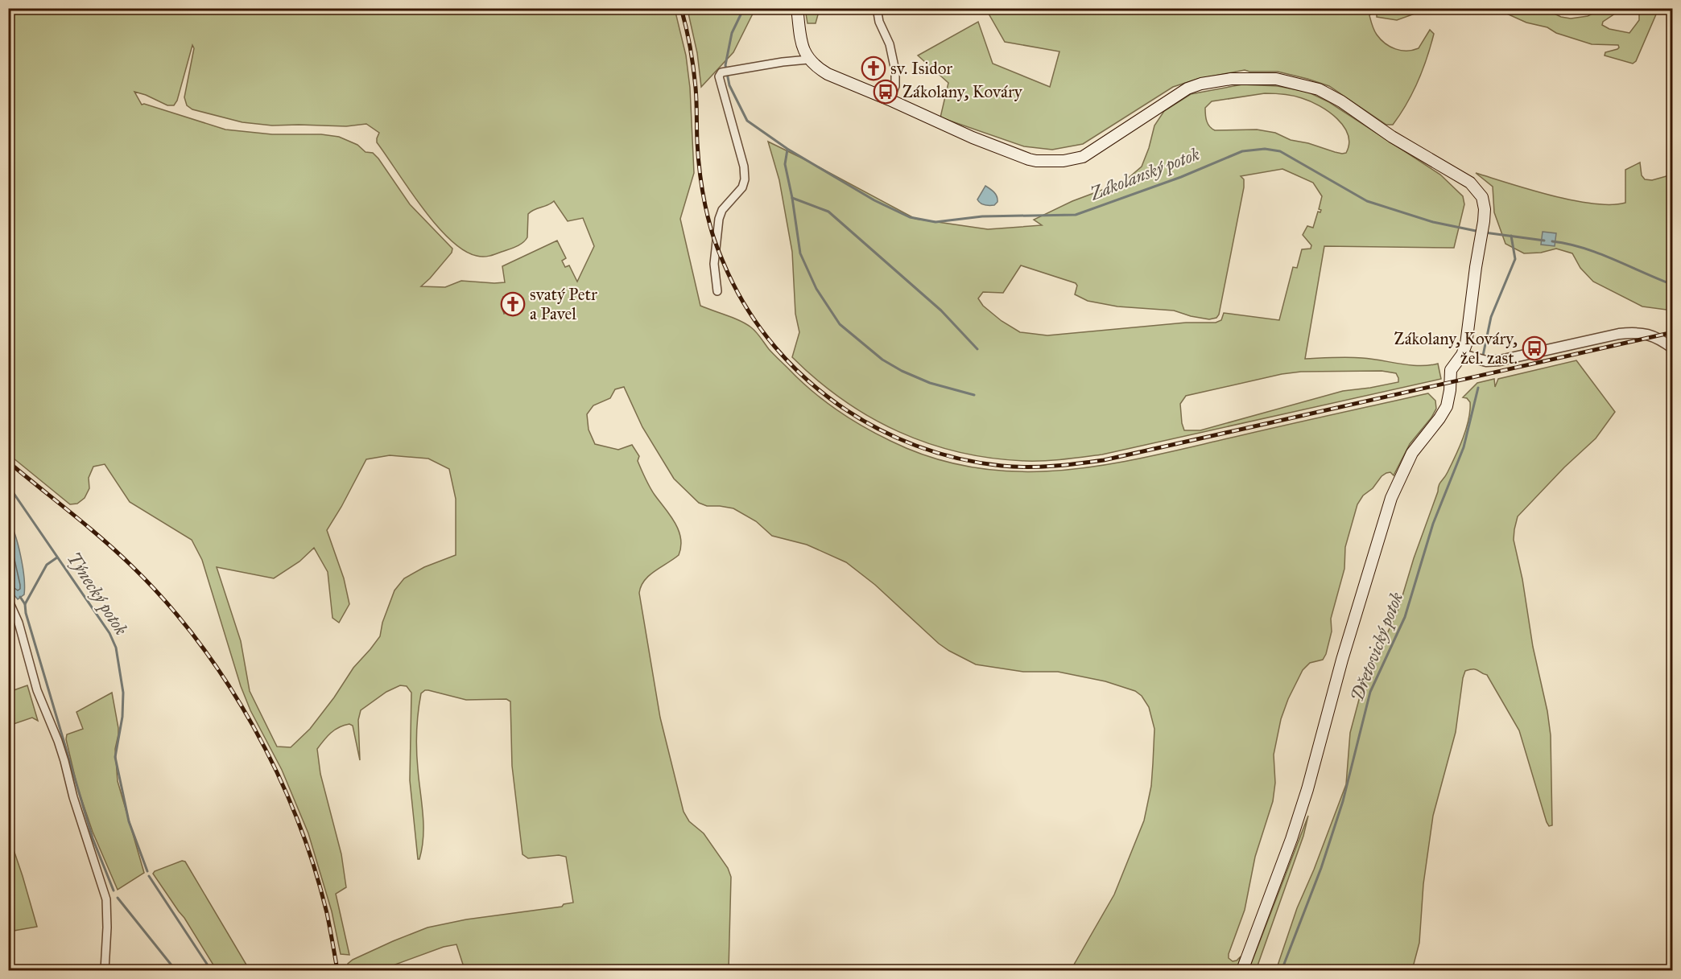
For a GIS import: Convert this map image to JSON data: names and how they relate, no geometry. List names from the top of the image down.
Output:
{
  "water": ["Zákolanský potok", "Týnecký potok", "Dřetovický potok"],
  "places": {
    "church": ["sv. Isidor", "svatý Petr a Pavel"],
    "bus stop": ["Zákolany, Kováry", "Zákolany, Kováry, žel. zast."]
  }
}
